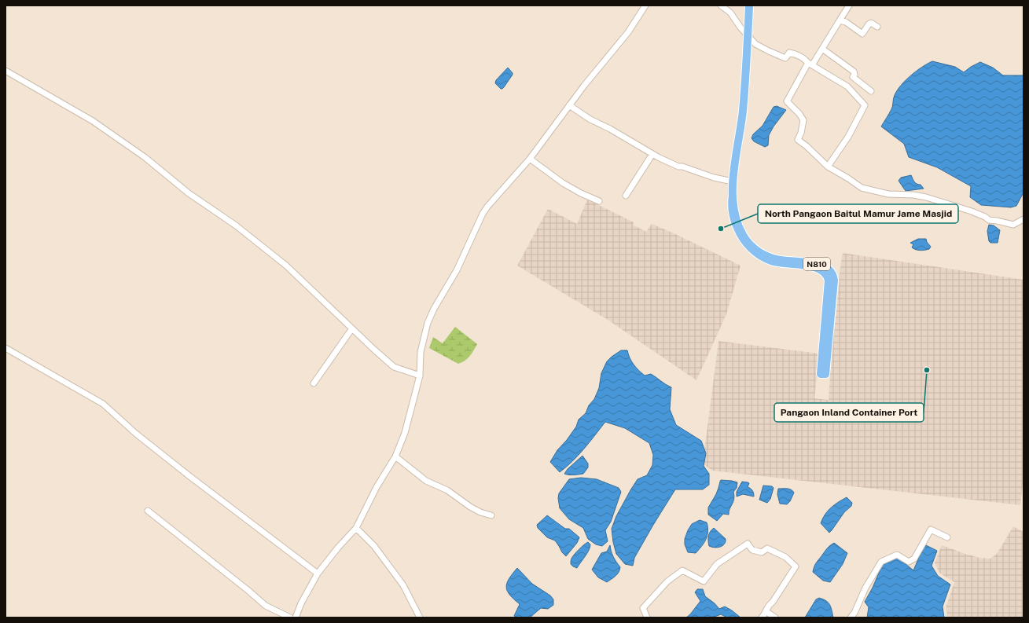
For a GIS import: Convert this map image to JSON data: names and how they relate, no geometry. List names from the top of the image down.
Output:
{
  "streets": {
    "highway": ["N810"]
  },
  "places": ["North Pangaon Baitul Mamur Jame Masjid", "Pangaon Inland Container Port"]
}
